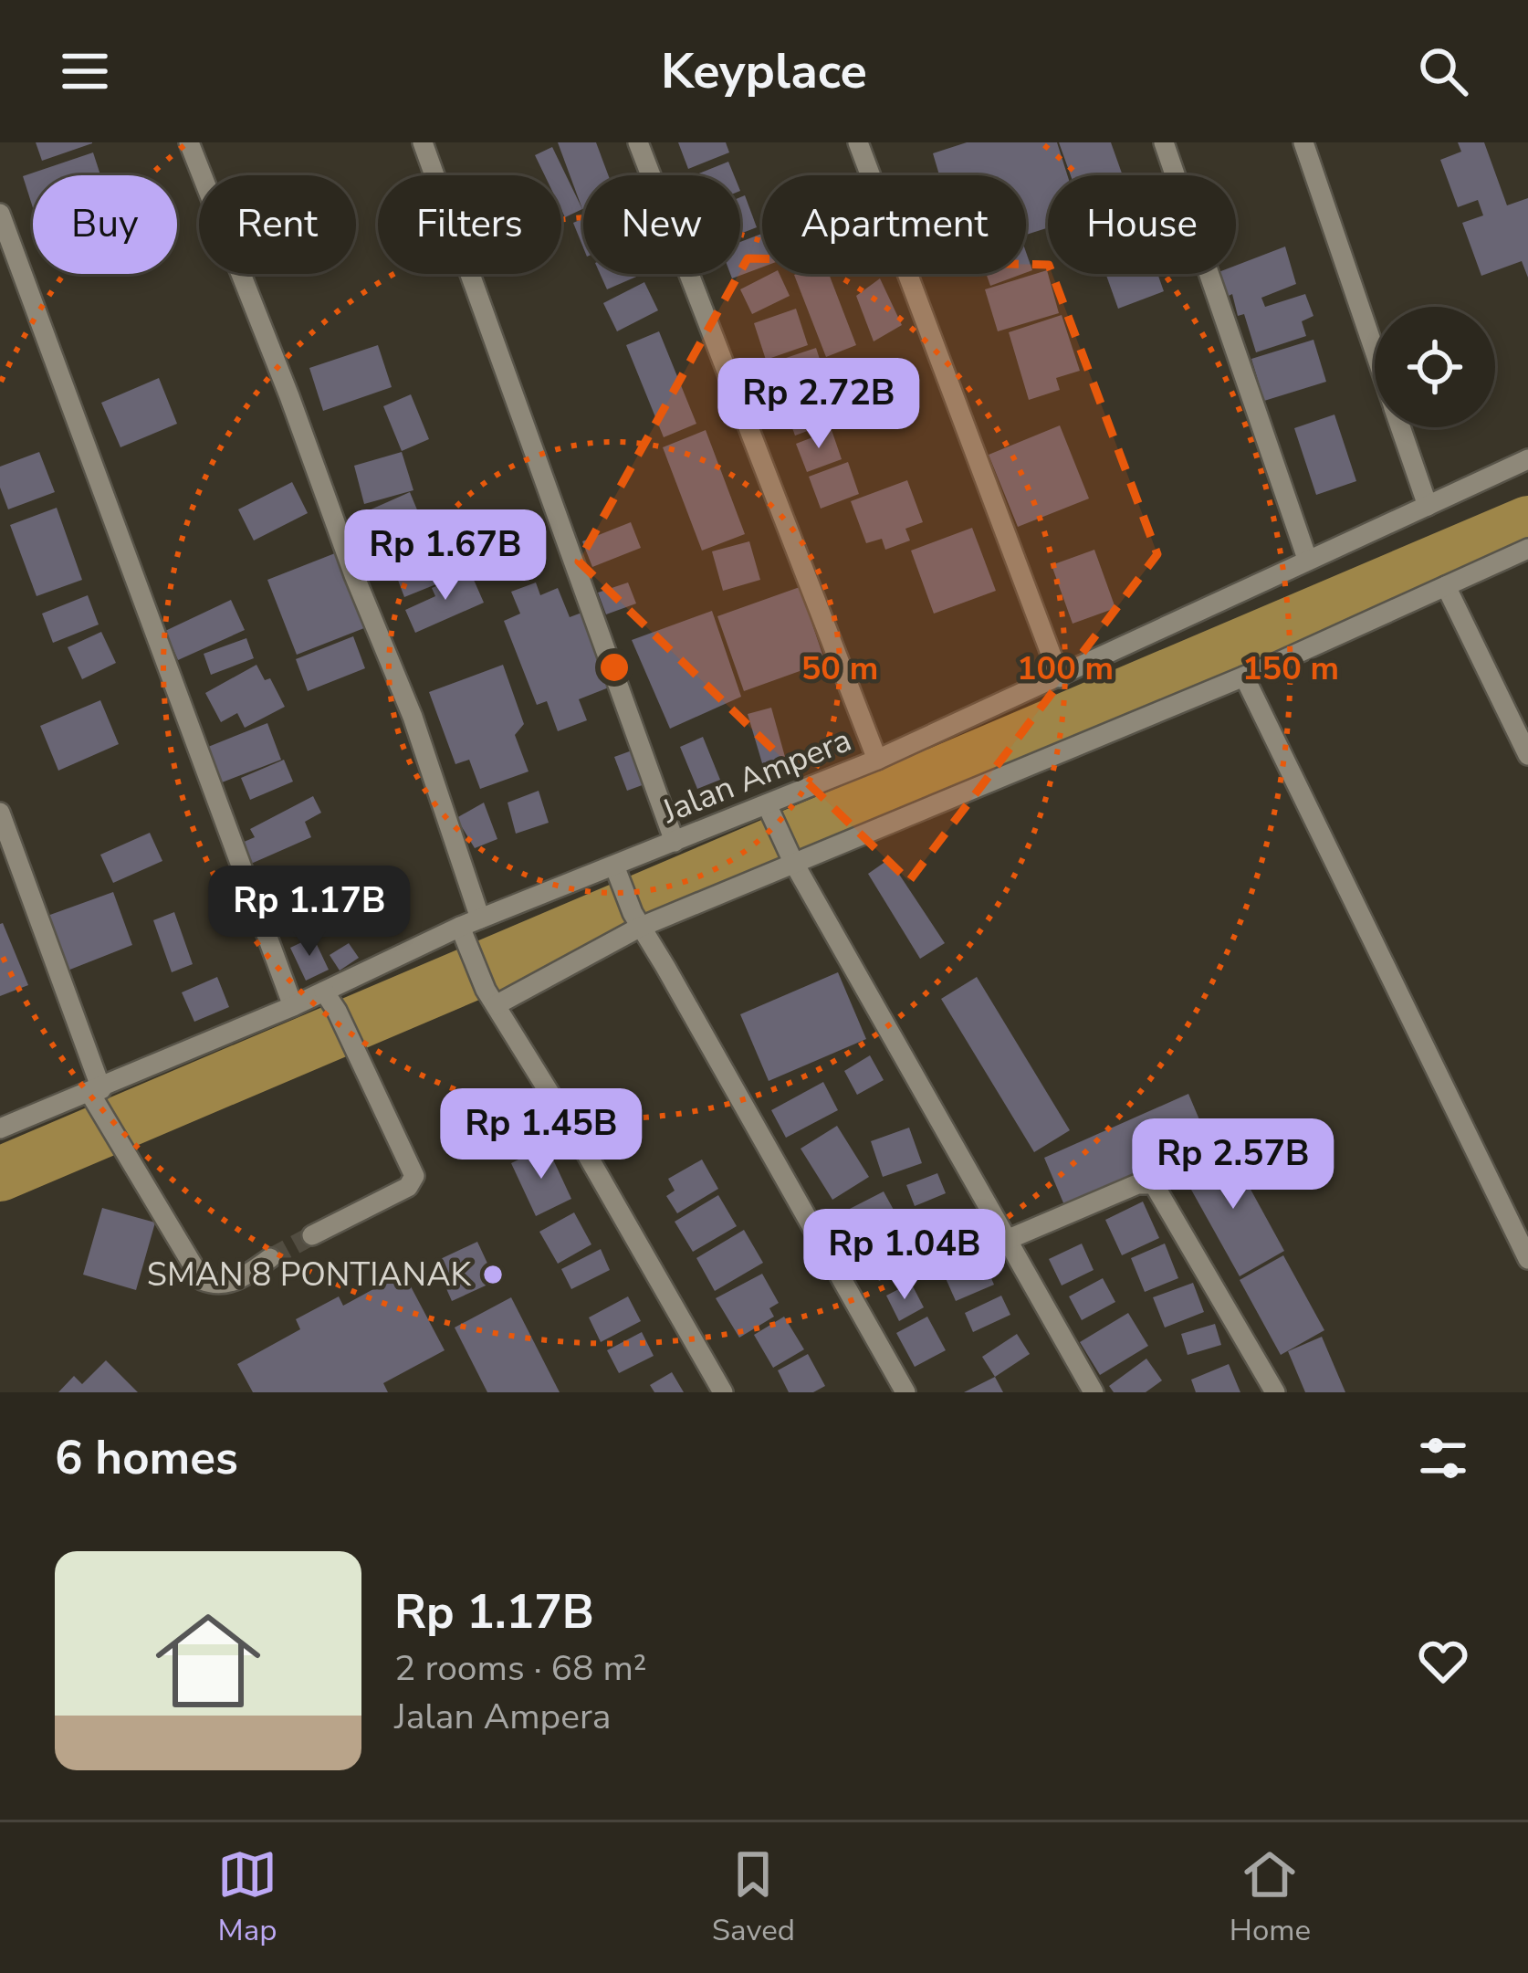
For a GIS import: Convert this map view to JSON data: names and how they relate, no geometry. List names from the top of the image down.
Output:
{
  "streets": {
    "street": ["Jalan Ampera"]
  },
  "places": ["SMAN 8 PONTIANAK"],
  "page": {
    "header": "Keyplace",
    "chip": [
      "Buy",
      "Rent",
      "Filters",
      "New",
      "Apartment",
      "House"
    ],
    "price": [
      "Rp 2.72B",
      "Rp 1.67B",
      "Rp 1.17B",
      "Rp 1.45B",
      "Rp 2.57B",
      "Rp 1.04B"
    ],
    "heading": "6 homes",
    "list": [
      {
        "name": "Rp 1.17B",
        "note": "2 rooms · 68 m² · Jalan Ampera"
      }
    ],
    "tabs": ["Map", "Saved", "Home"]
  },
  "rings": ["50 m", "100 m", "150 m"]
}
